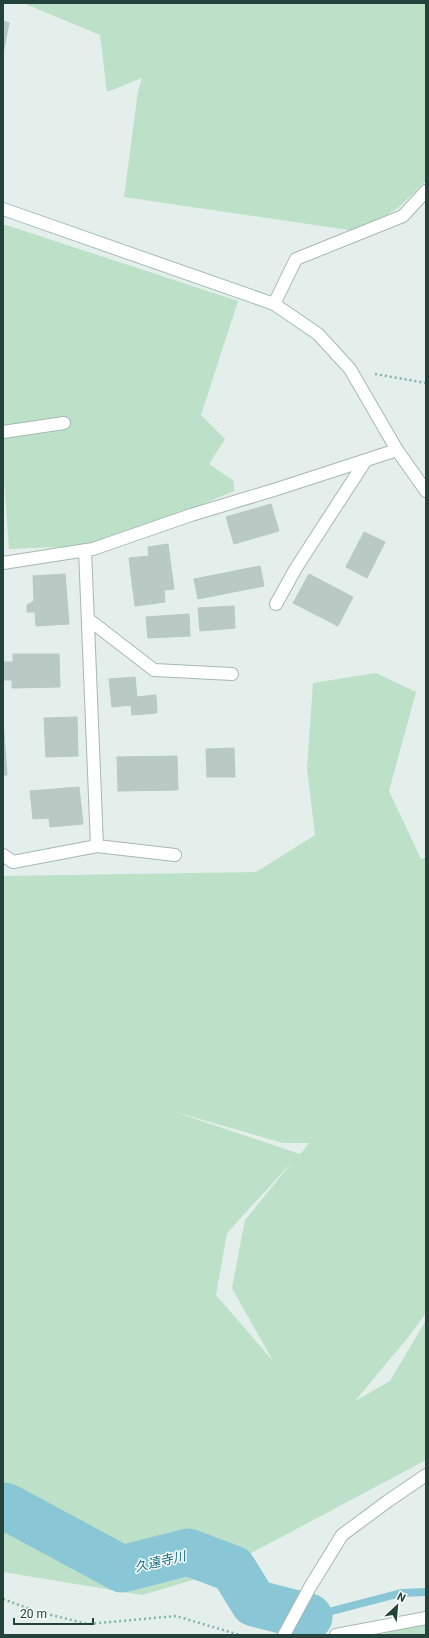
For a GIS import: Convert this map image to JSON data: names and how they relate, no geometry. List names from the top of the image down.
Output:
{
  "water": ["久遠寺川"],
  "scale_bar": "20 m",
  "north": "top right"
}
